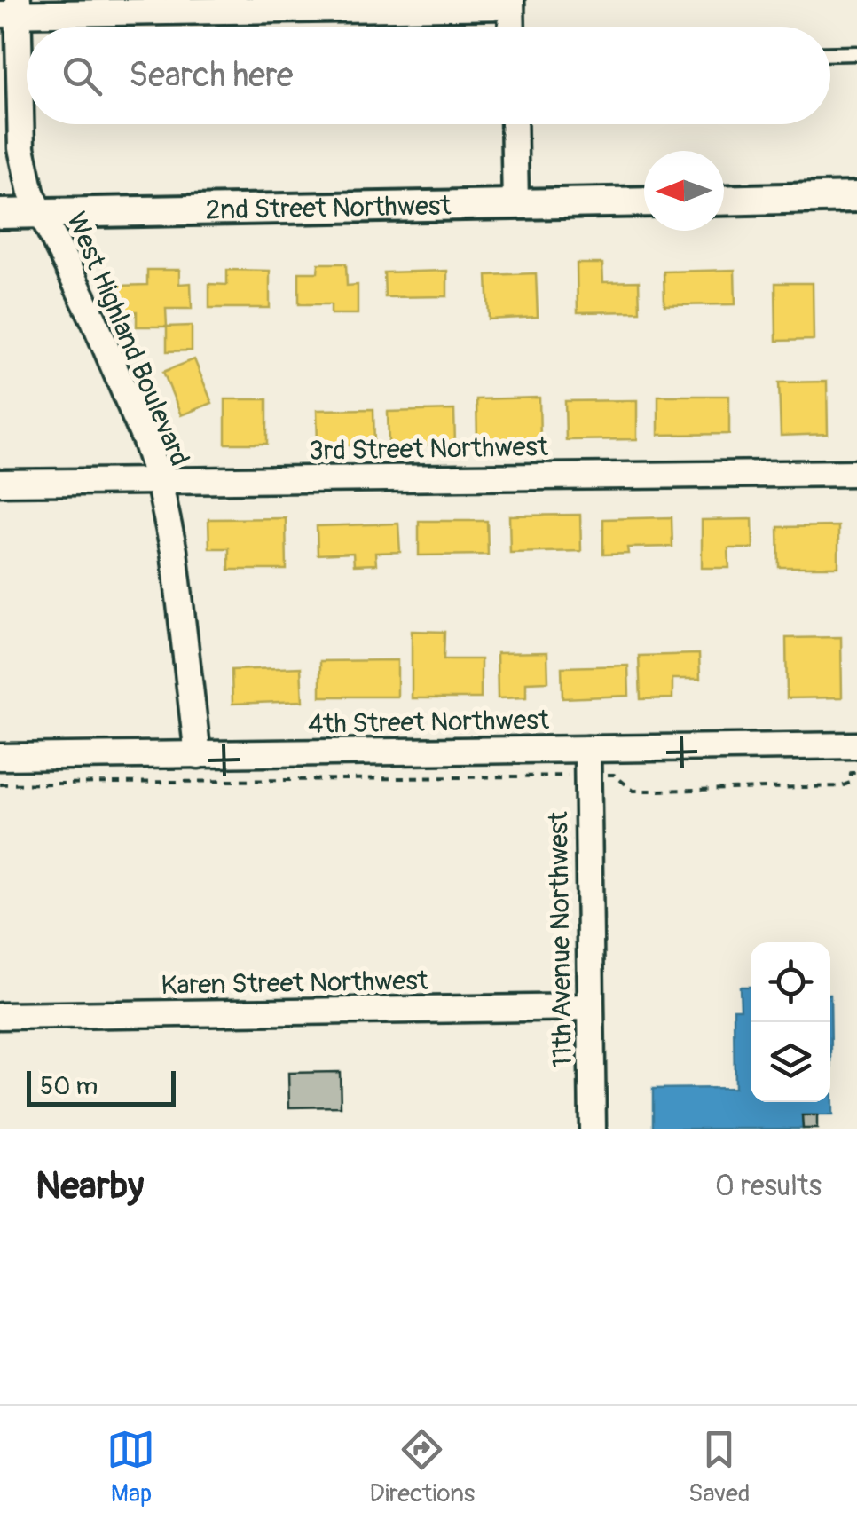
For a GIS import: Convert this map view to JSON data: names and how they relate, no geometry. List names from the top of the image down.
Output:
{
  "streets": {
    "street": [
      "2nd Street Northwest",
      "West Highland Boulevard",
      "3rd Street Northwest",
      "4th Street Northwest",
      "11th Avenue Northwest",
      "Karen Street Northwest"
    ]
  },
  "crossings": [
    ["2nd Street Northwest", "West Highland Boulevard"],
    ["West Highland Boulevard", "3rd Street Northwest"],
    ["West Highland Boulevard", "4th Street Northwest"],
    ["4th Street Northwest", "11th Avenue Northwest"],
    ["11th Avenue Northwest", "Karen Street Northwest"]
  ],
  "scale_bar": "50 m",
  "north": "left",
  "page": {
    "search": "Search here",
    "scale": "50 m",
    "heading": ["Nearby", "0 results"],
    "nav": ["Map", "Directions", "Saved"]
  }
}
